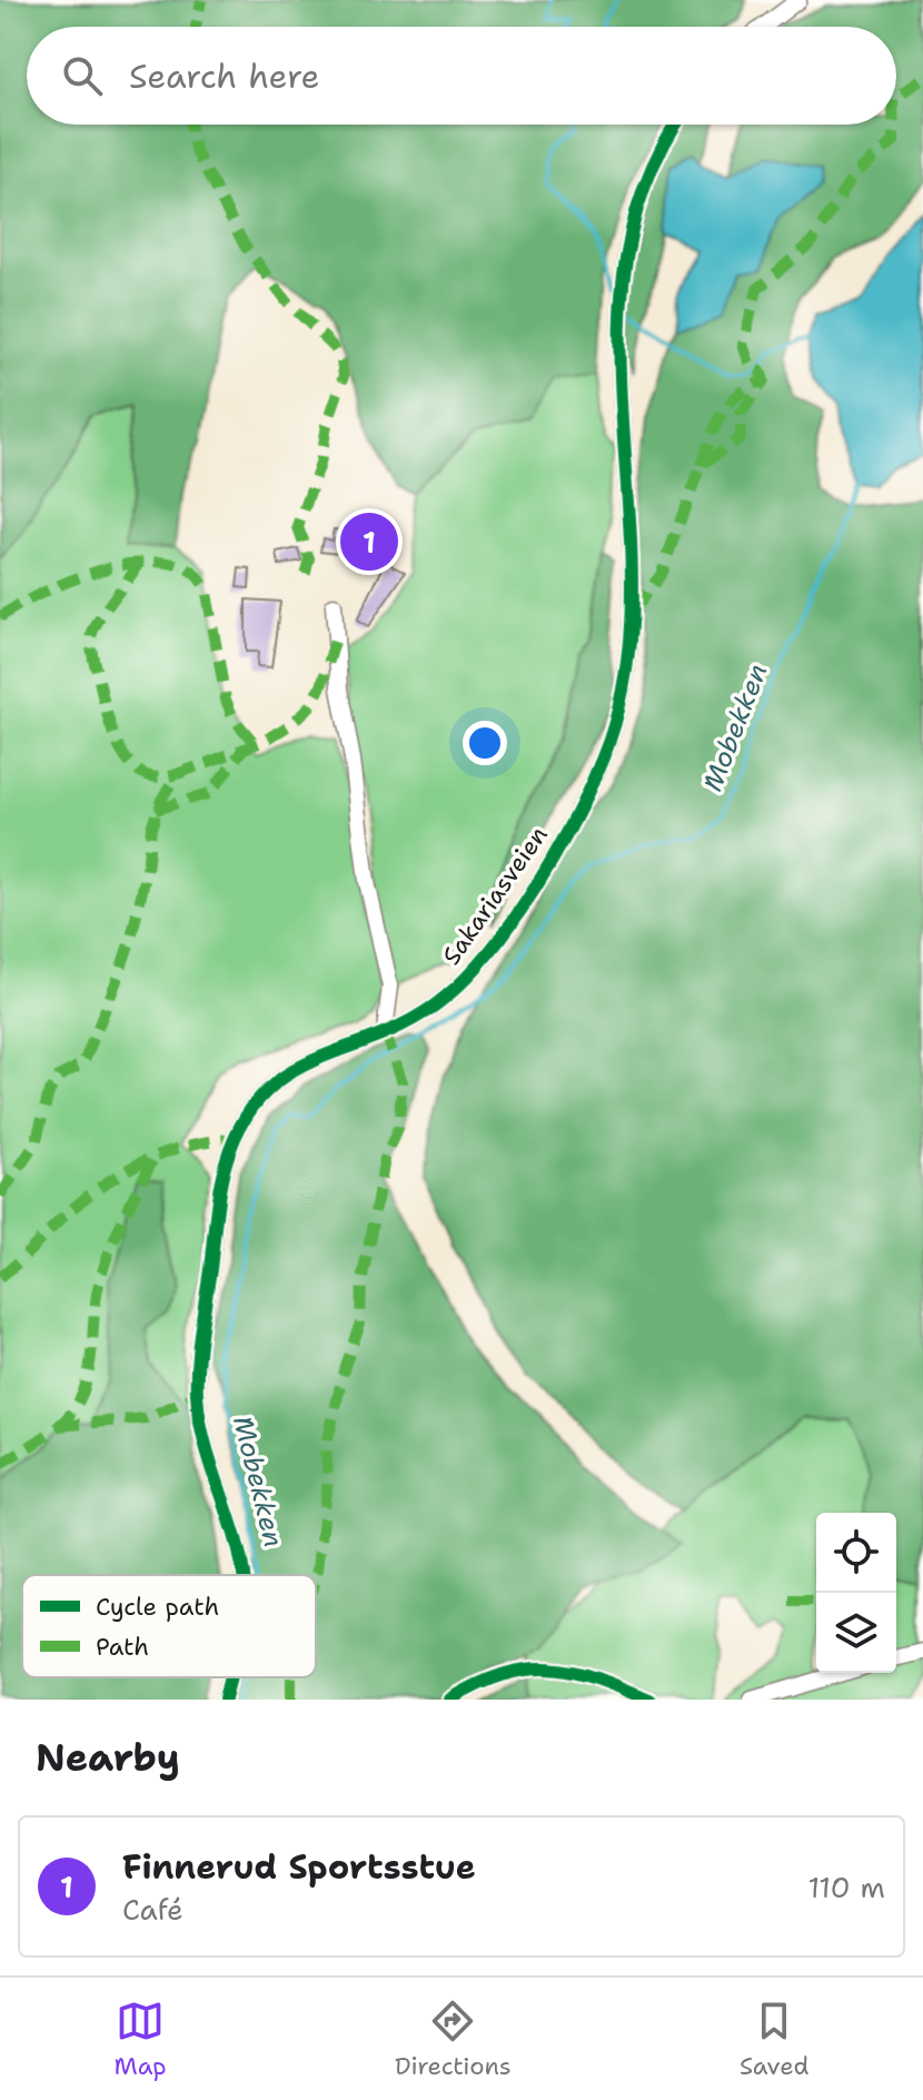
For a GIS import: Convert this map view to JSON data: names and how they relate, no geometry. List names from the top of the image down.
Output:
{
  "streets": {
    "street": ["Sakariasveien"]
  },
  "water": ["Mobekken"],
  "legend": ["Cycle path", "Path"],
  "page": {
    "search": "Search here",
    "pins": "1",
    "heading": "Nearby",
    "list": [
      {
        "mark": "1",
        "name": "Finnerud Sportsstue",
        "note": "Café",
        "value": "110 m"
      }
    ],
    "nav": ["Map", "Directions", "Saved"]
  }
}
